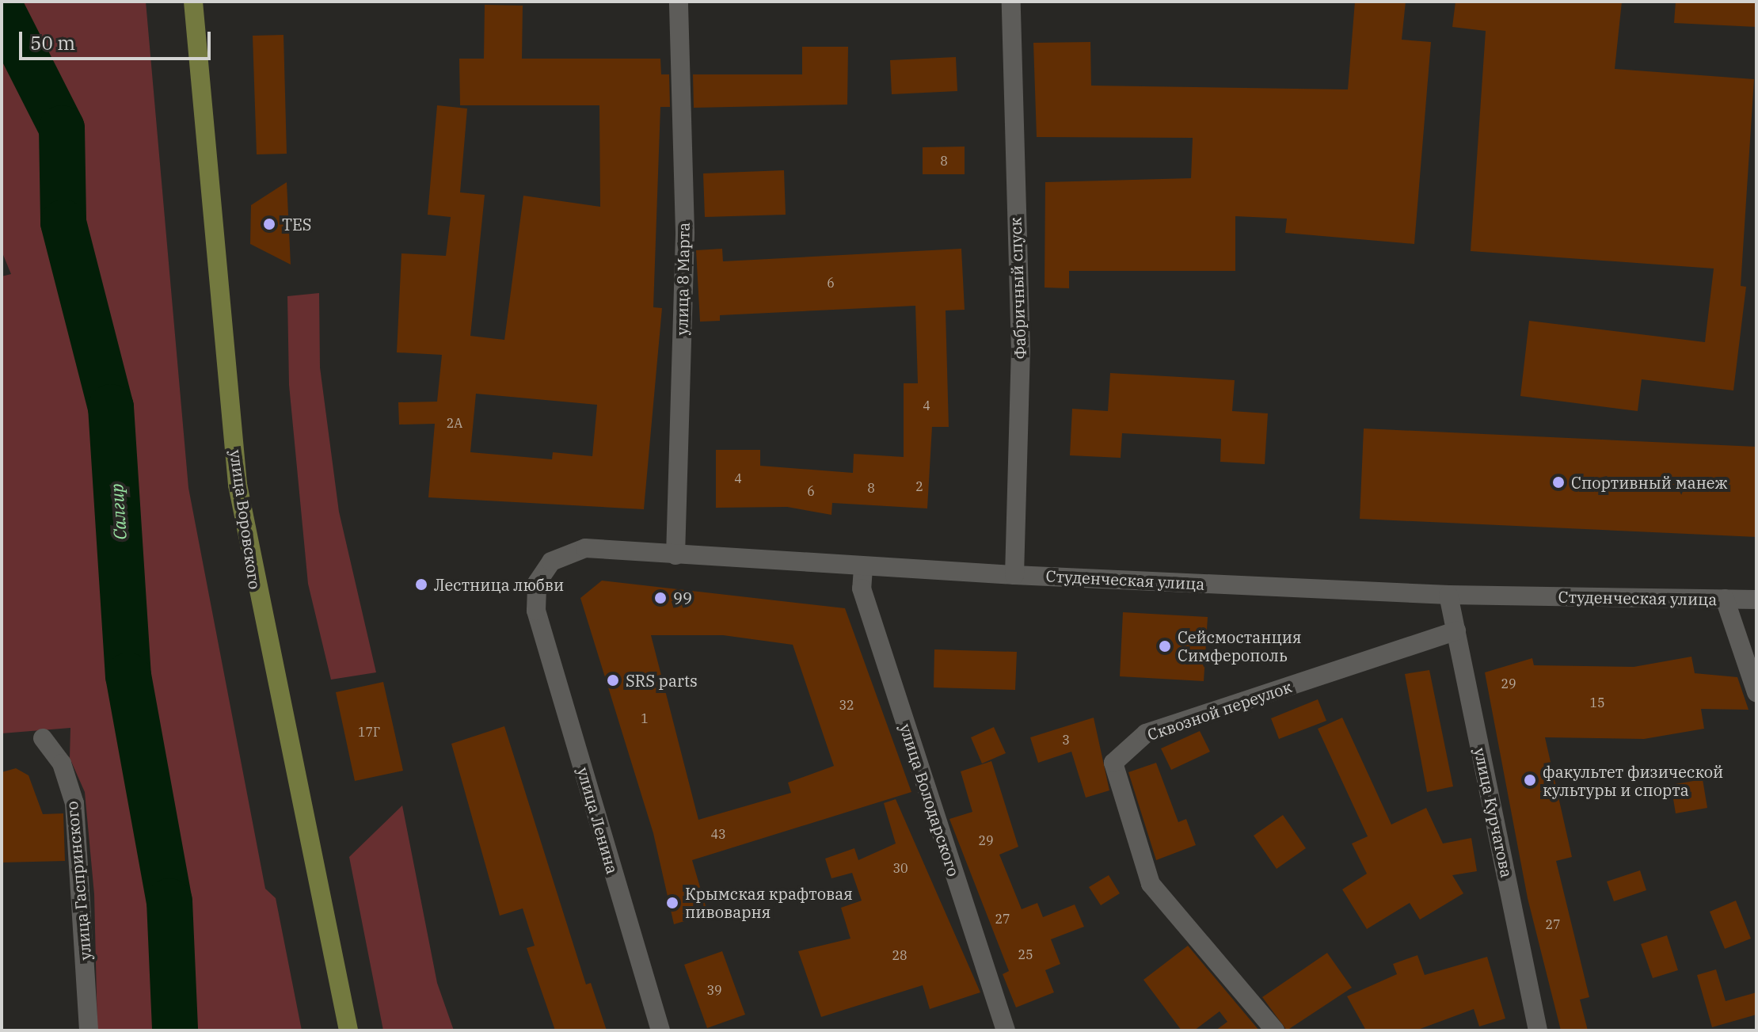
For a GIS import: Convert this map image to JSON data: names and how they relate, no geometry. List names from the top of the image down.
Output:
{
  "streets": {
    "main road": ["улица Воровского"],
    "street": [
      "улица 8 Марта",
      "Фабричный спуск",
      "Студенческая улица",
      "Сквозной переулок",
      "улица Володарского",
      "улица Курчатова",
      "улица Ленина",
      "улица Гаспринского"
    ]
  },
  "crossings": [
    ["улица 8 Марта", "Студенческая улица"],
    ["Фабричный спуск", "Студенческая улица"],
    ["Студенческая улица", "улица Володарского"],
    ["Студенческая улица", "улица Курчатова"],
    ["Студенческая улица", "улица Ленина"],
    ["Сквозной переулок", "улица Курчатова"]
  ],
  "water": ["Салгир"],
  "places": [
    "TES",
    "Спортивный манеж",
    "Лестница любви",
    "99",
    "Сейсмостанция Симферополь",
    "SRS parts",
    "факультет физической культуры и спорта",
    "Крымская крафтовая пивоварня"
  ],
  "house_numbers": [
    "8",
    "6",
    "4",
    "2А",
    "4",
    "2",
    "8",
    "6",
    "29",
    "15",
    "32",
    "1",
    "17Г",
    "3",
    "43",
    "29",
    "30",
    "27",
    "27",
    "25",
    "28",
    "39"
  ],
  "scale_bar": "50 m"
}
